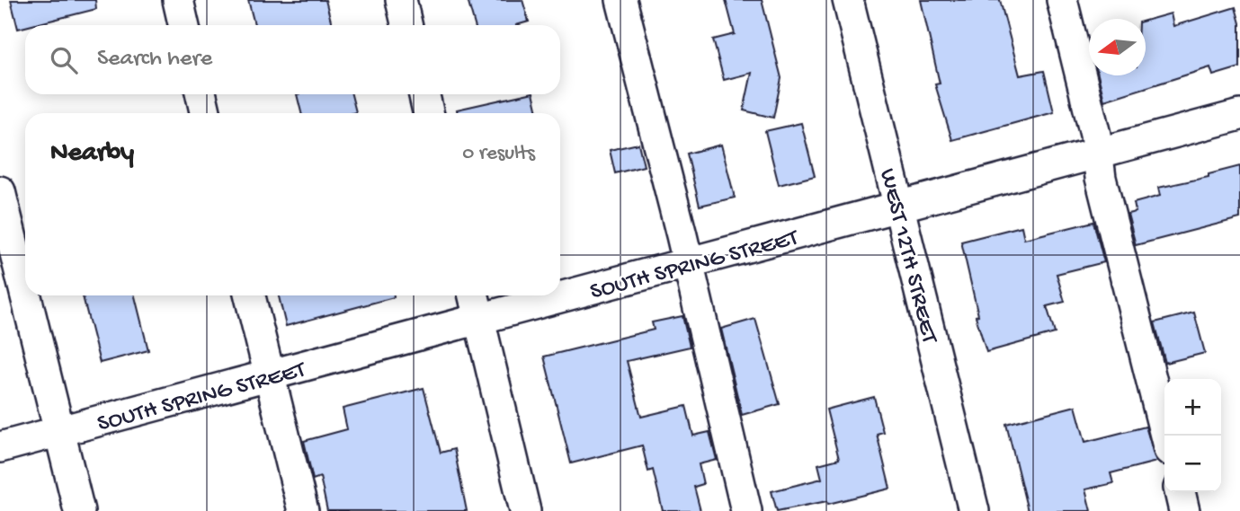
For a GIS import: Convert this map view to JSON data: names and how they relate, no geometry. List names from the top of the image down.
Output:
{
  "streets": {
    "street": ["WEST 12TH STREET", "SOUTH SPRING STREET"]
  },
  "crossings": [
    ["WEST 12TH STREET", "SOUTH SPRING STREET"]
  ],
  "north": "left",
  "page": {
    "search": "Search here",
    "heading": ["Nearby", "0 results"],
    "map_buttons": ["+", "−"]
  }
}
